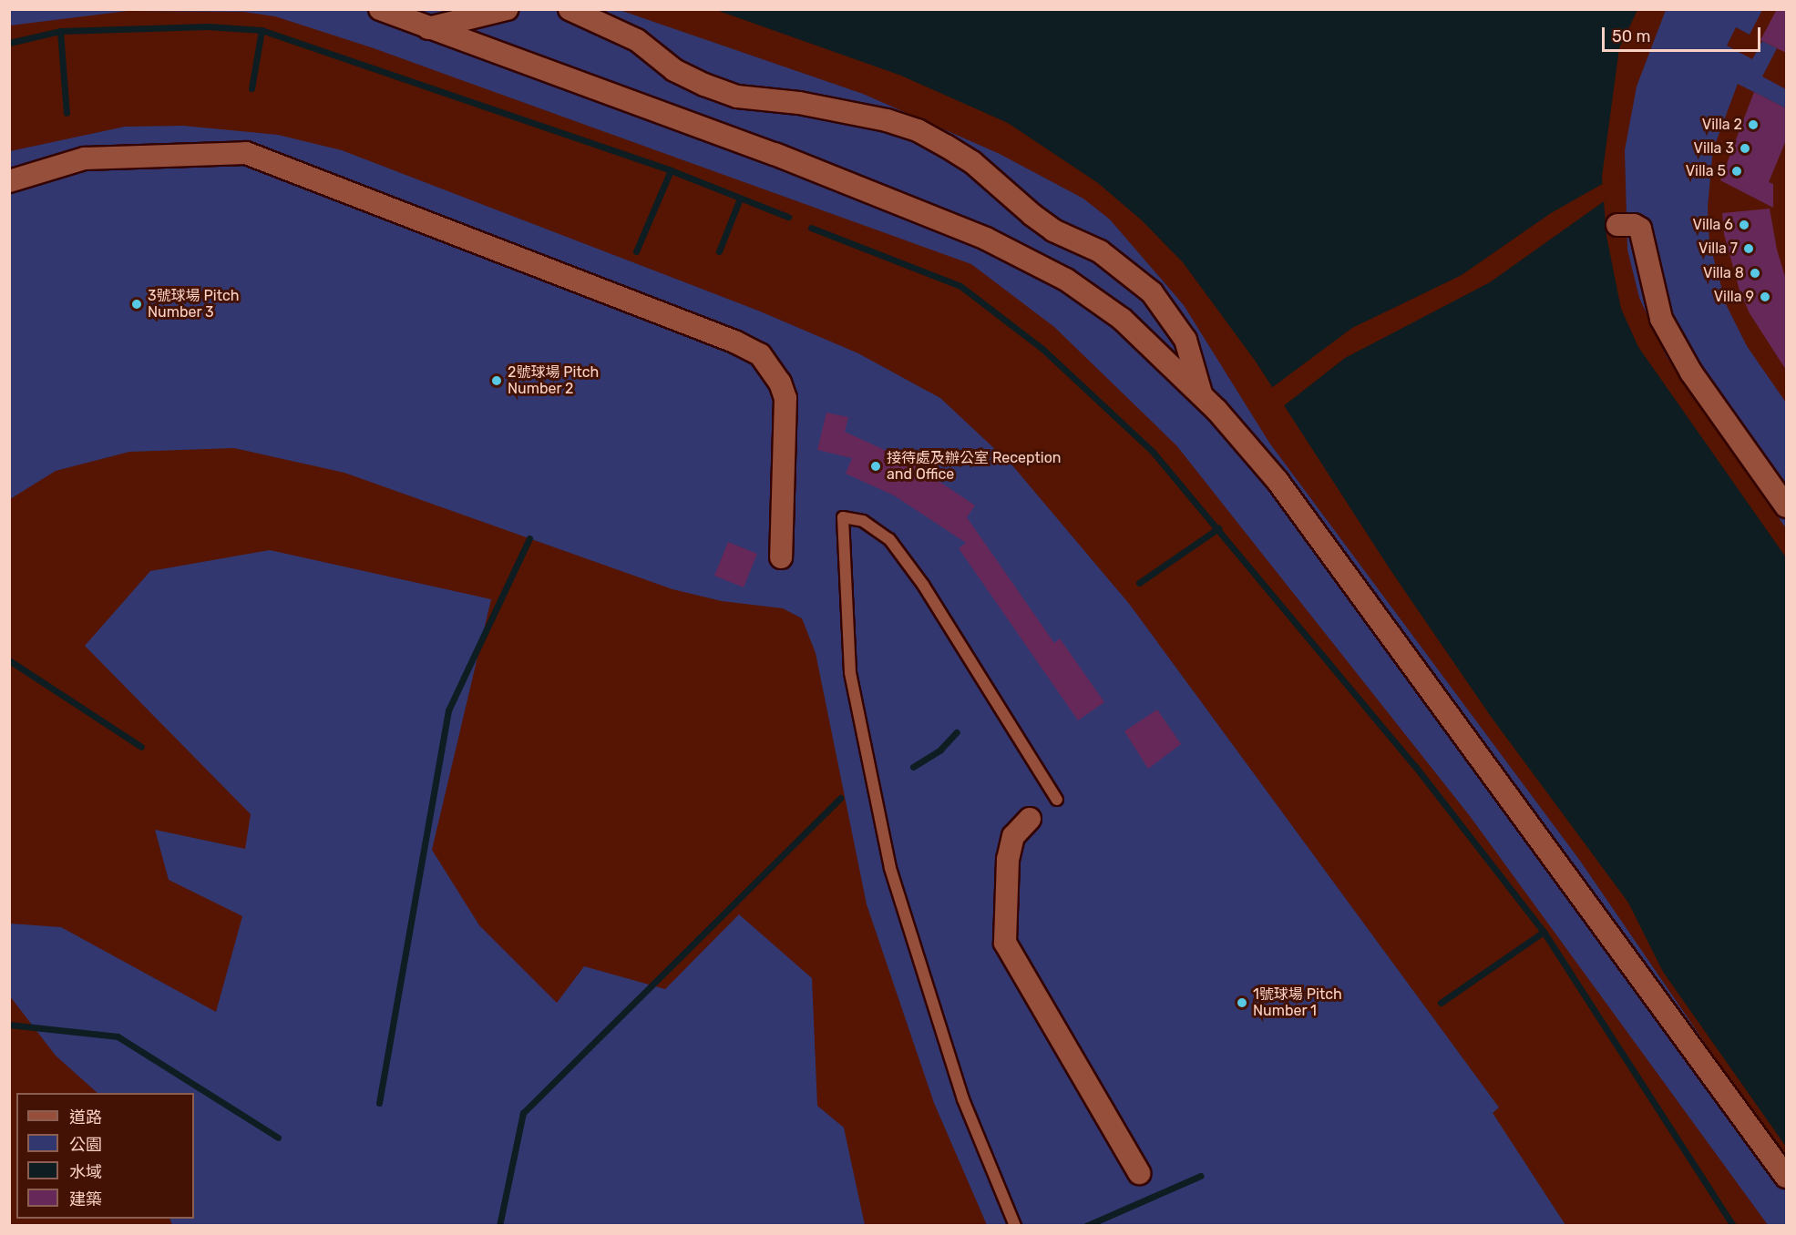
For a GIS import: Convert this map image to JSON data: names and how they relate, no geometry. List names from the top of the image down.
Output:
{
  "places": [
    "Villa 2",
    "Villa 3",
    "Villa 5",
    "Villa 6",
    "Villa 7",
    "Villa 8",
    "Villa 9",
    "3號球場 Pitch Number 3",
    "2號球場 Pitch Number 2",
    "接待處及辦公室 Reception and Office",
    "1號球場 Pitch Number 1"
  ],
  "legend": [
    "道路",
    "公園",
    "水域",
    "建築"
  ],
  "scale_bar": "50 m"
}
